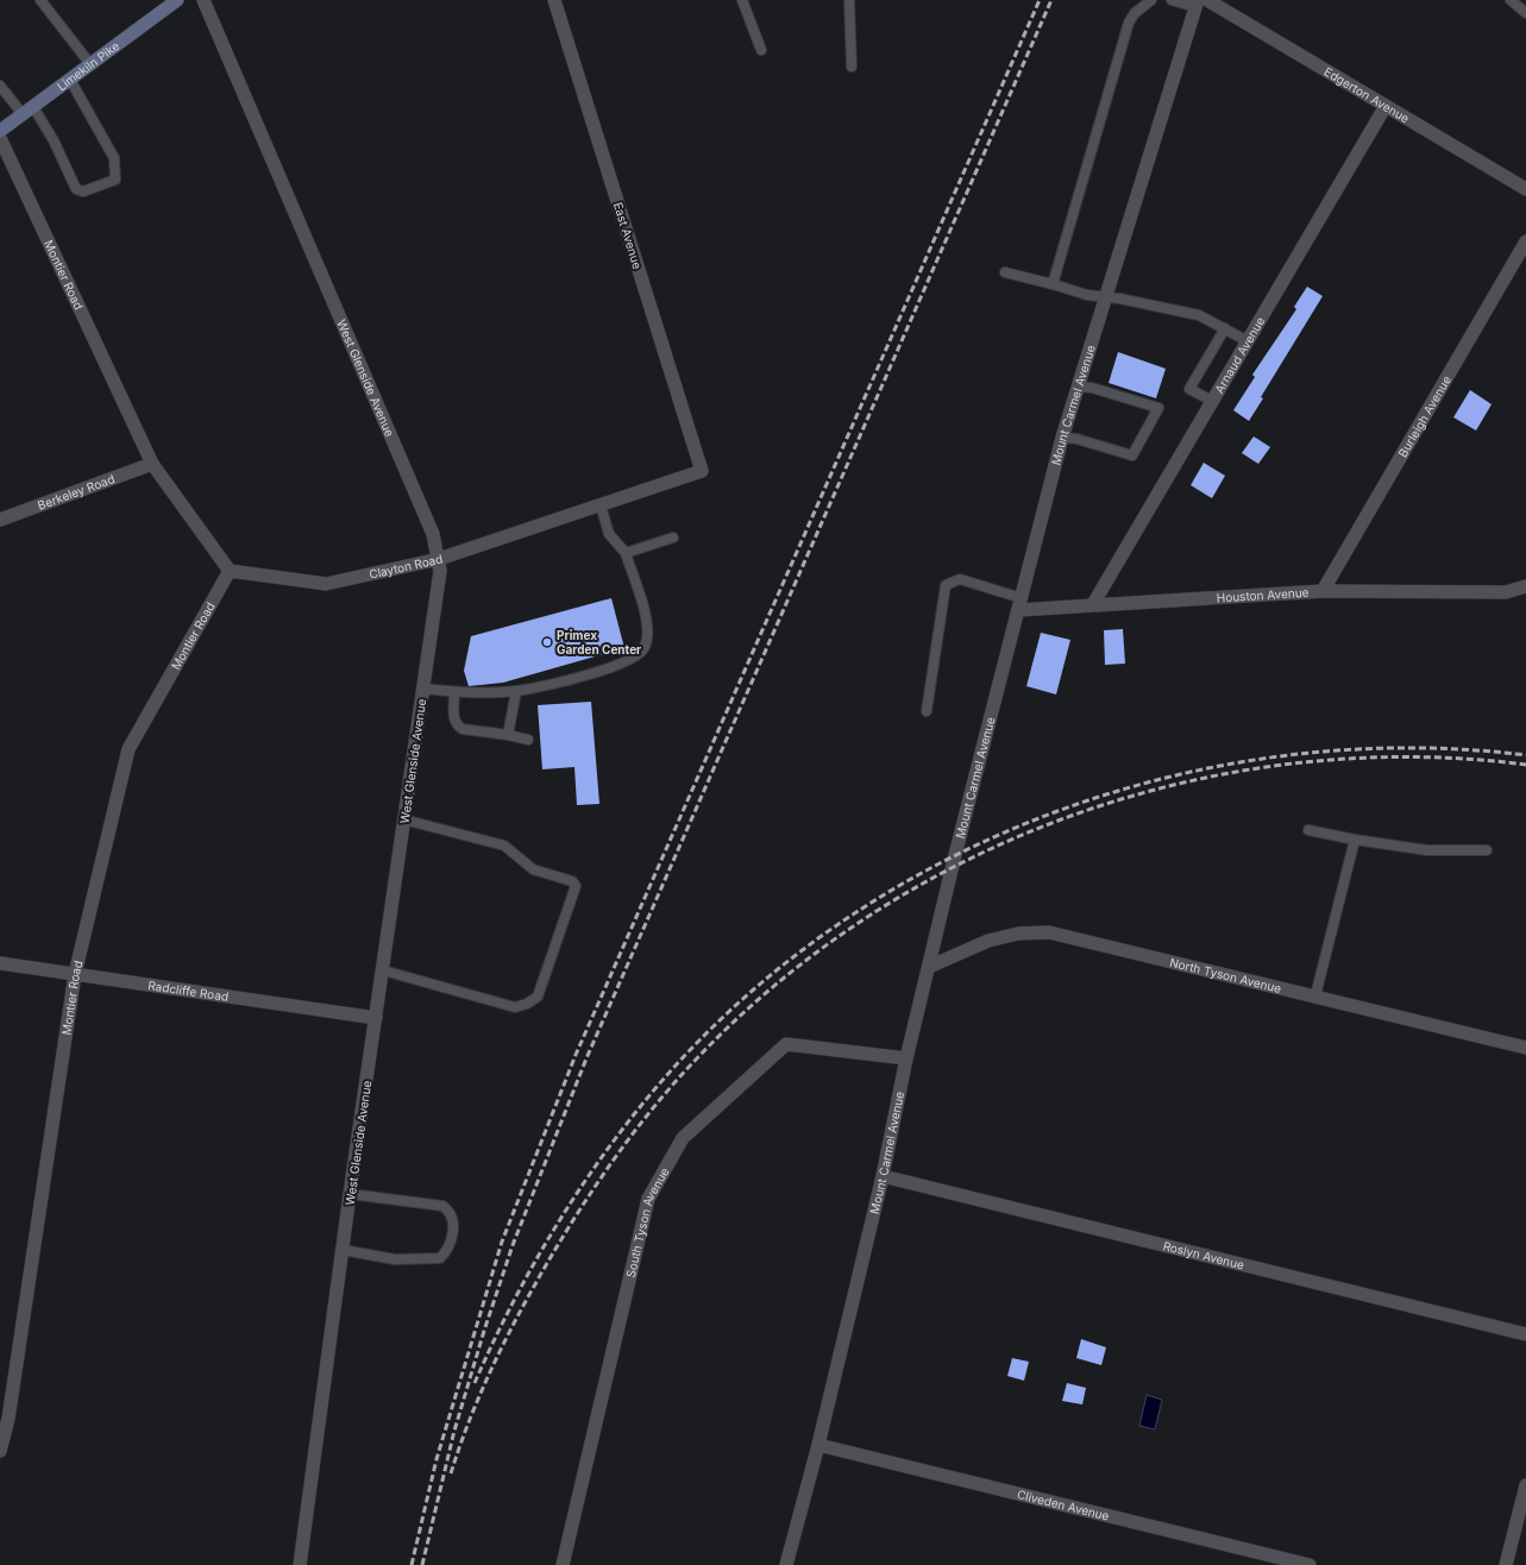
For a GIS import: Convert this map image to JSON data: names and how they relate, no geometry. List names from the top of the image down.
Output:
{
  "streets": {
    "main road": ["Limekiln Pike"],
    "street": [
      "Edgerton Avenue",
      "East Avenue",
      "Montier Road",
      "Arnaud Avenue",
      "West Glenside Avenue",
      "Mount Carmel Avenue",
      "Burleigh Avenue",
      "Berkeley Road",
      "Clayton Road",
      "Houston Avenue",
      "North Tyson Avenue",
      "Radcliffe Road",
      "South Tyson Avenue",
      "Roslyn Avenue",
      "Cliveden Avenue"
    ]
  },
  "crossings": [
    ["Edgerton Avenue", "Arnaud Avenue"],
    ["Edgerton Avenue", "Mount Carmel Avenue"],
    ["East Avenue", "Clayton Road"],
    ["Montier Road", "Berkeley Road"],
    ["Montier Road", "Clayton Road"],
    ["Montier Road", "Radcliffe Road"],
    ["Arnaud Avenue", "Houston Avenue"],
    ["West Glenside Avenue", "Clayton Road"],
    ["West Glenside Avenue", "Radcliffe Road"],
    ["Mount Carmel Avenue", "Houston Avenue"],
    ["Mount Carmel Avenue", "North Tyson Avenue"],
    ["Mount Carmel Avenue", "South Tyson Avenue"],
    ["Mount Carmel Avenue", "Roslyn Avenue"],
    ["Mount Carmel Avenue", "Cliveden Avenue"],
    ["Burleigh Avenue", "Houston Avenue"]
  ],
  "places": ["Primex Garden Center"]
}
